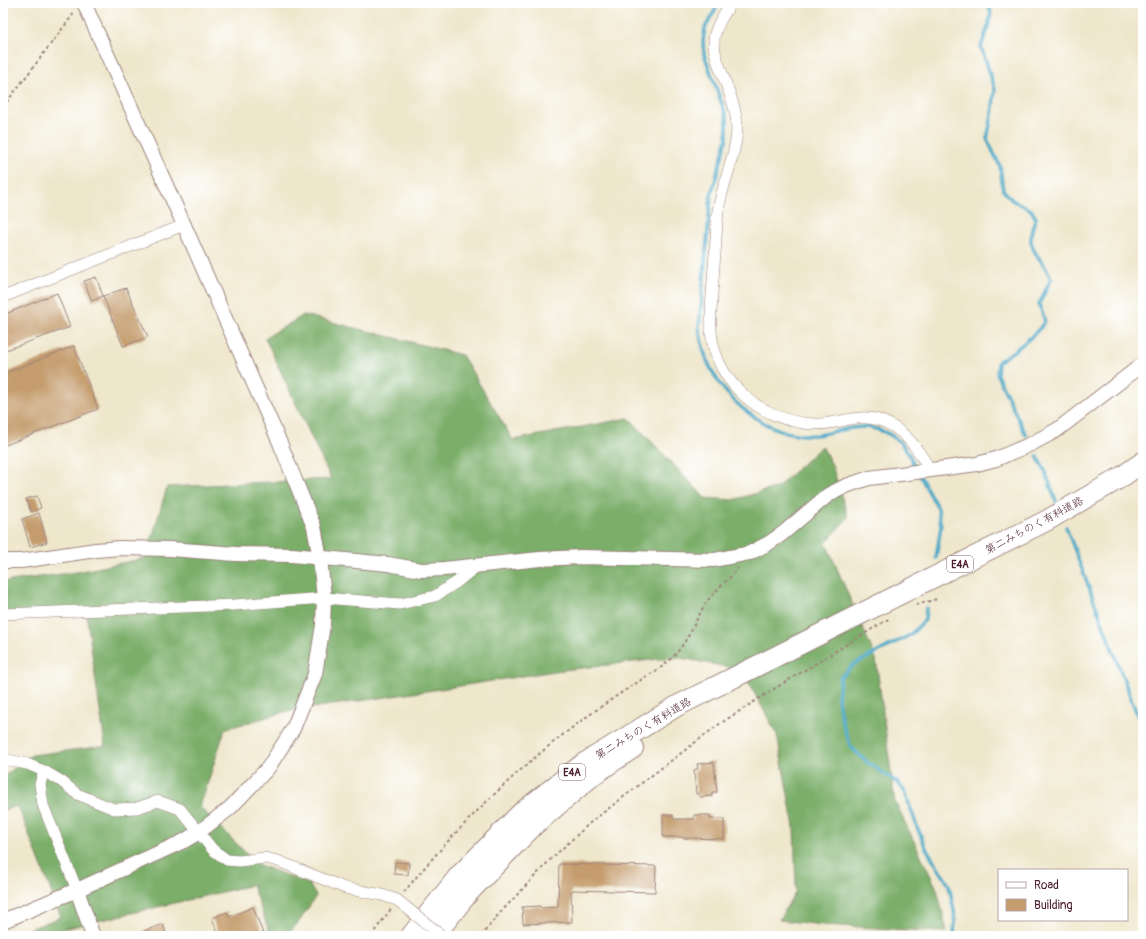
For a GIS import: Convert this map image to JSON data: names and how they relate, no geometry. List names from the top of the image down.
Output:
{
  "streets": {
    "highway": ["第二みちのく有料道路", "E4A"]
  },
  "legend": ["Road", "Building"]
}
